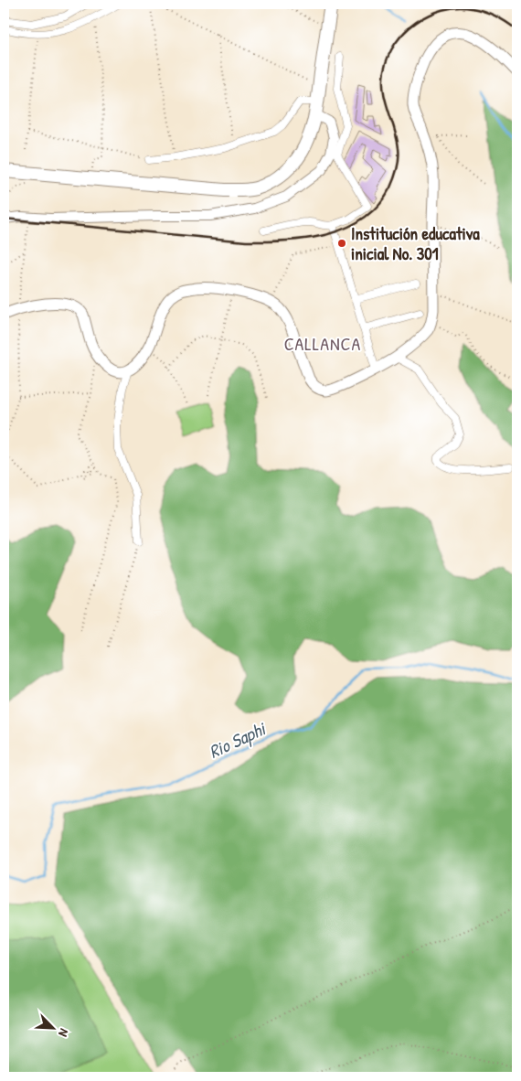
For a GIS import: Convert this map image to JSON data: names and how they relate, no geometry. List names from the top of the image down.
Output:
{
  "districts": ["CALLANCA"],
  "water": ["Rio Saphi"],
  "places": ["Institución educativa inicial No. 301"],
  "north": "bottom right"
}
